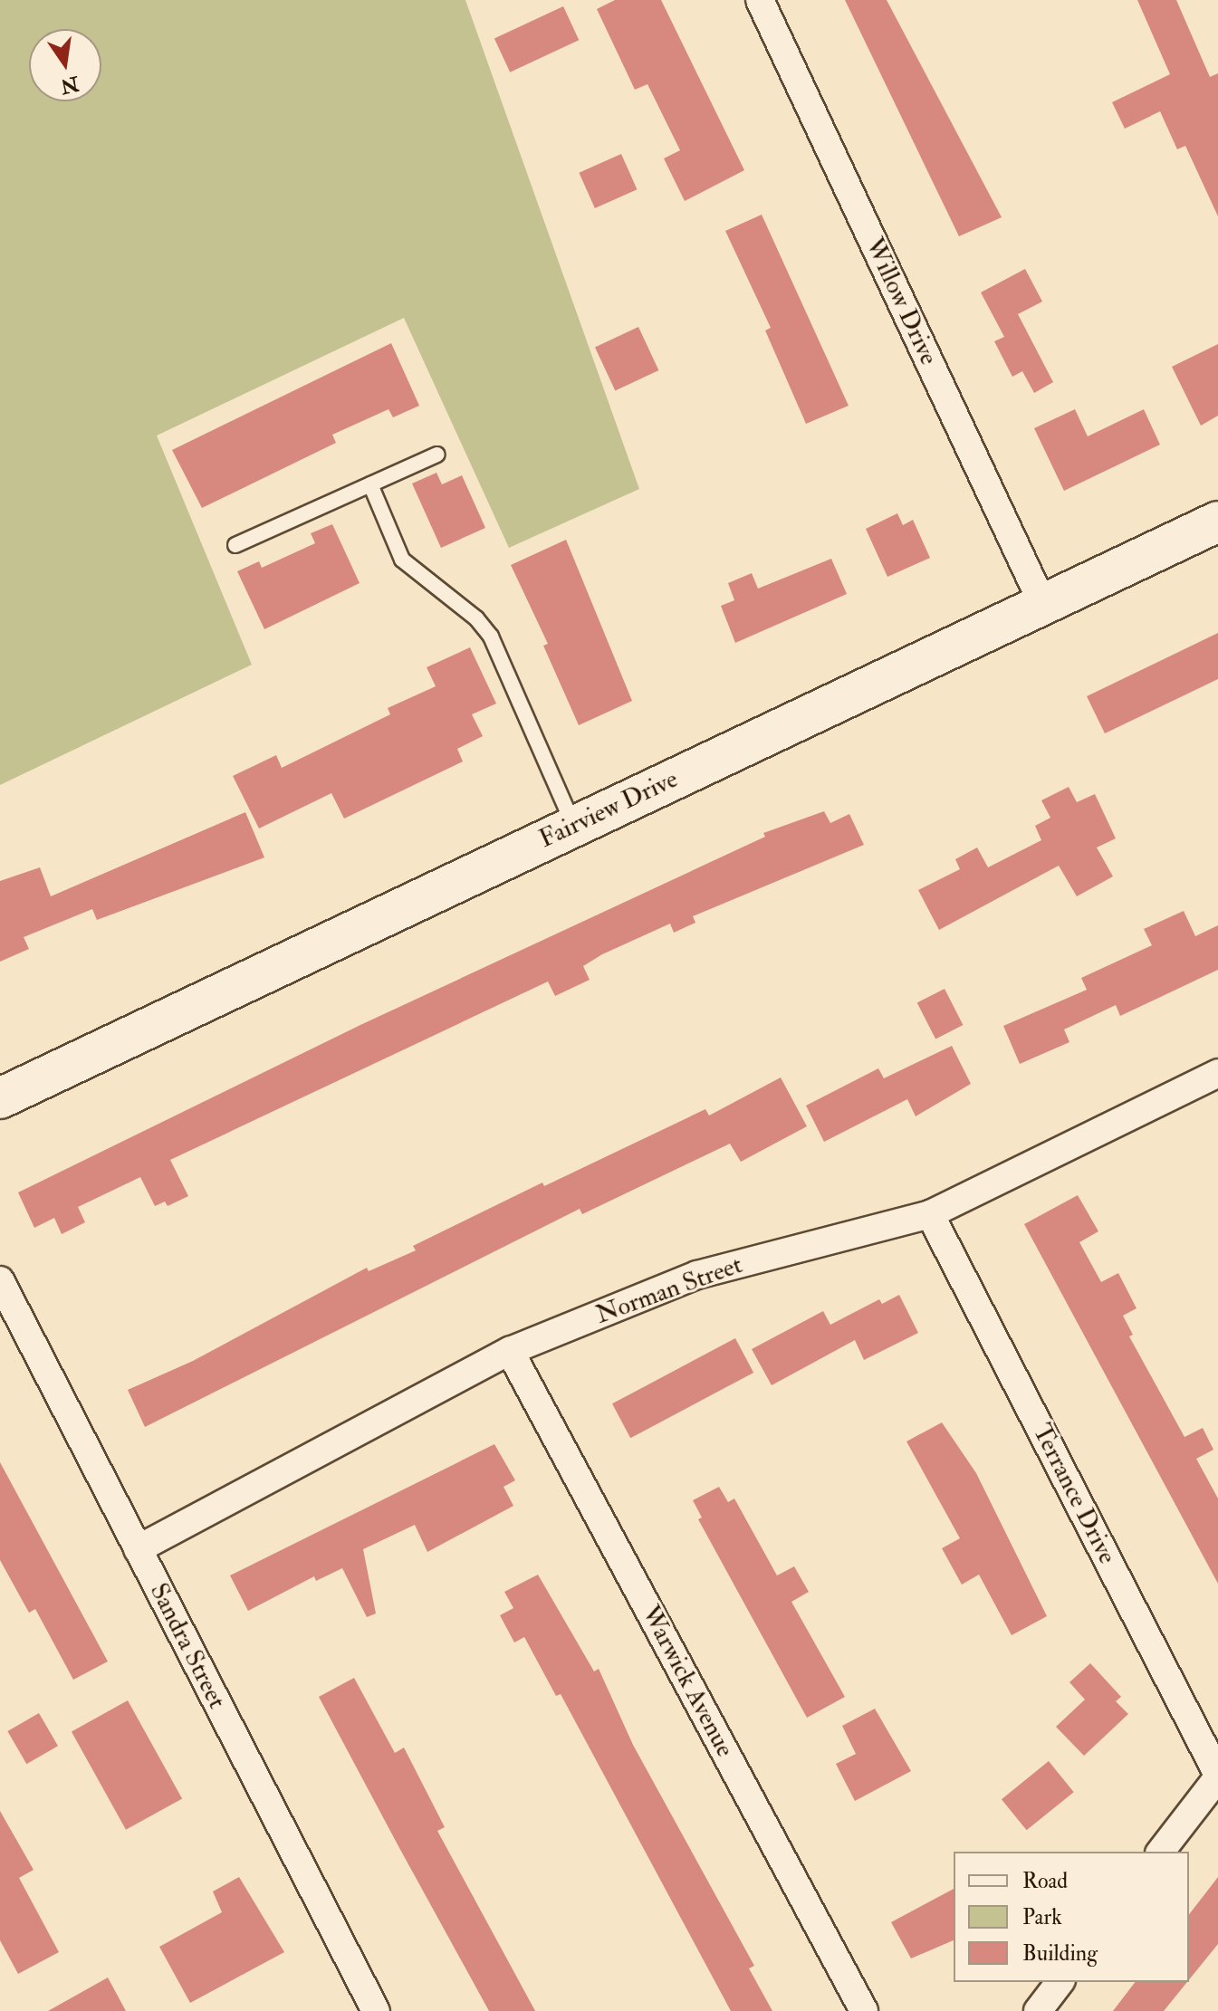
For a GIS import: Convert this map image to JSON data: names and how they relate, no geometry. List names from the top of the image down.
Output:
{
  "streets": {
    "main road": ["Fairview Drive"],
    "street": [
      "Willow Drive",
      "Norman Street",
      "Terrance Drive",
      "Sandra Street",
      "Warwick Avenue"
    ]
  },
  "crossings": [
    ["Willow Drive", "Fairview Drive"],
    ["Norman Street", "Terrance Drive"],
    ["Norman Street", "Sandra Street"],
    ["Norman Street", "Warwick Avenue"]
  ],
  "legend": ["Road", "Park", "Building"],
  "north": "bottom"
}
